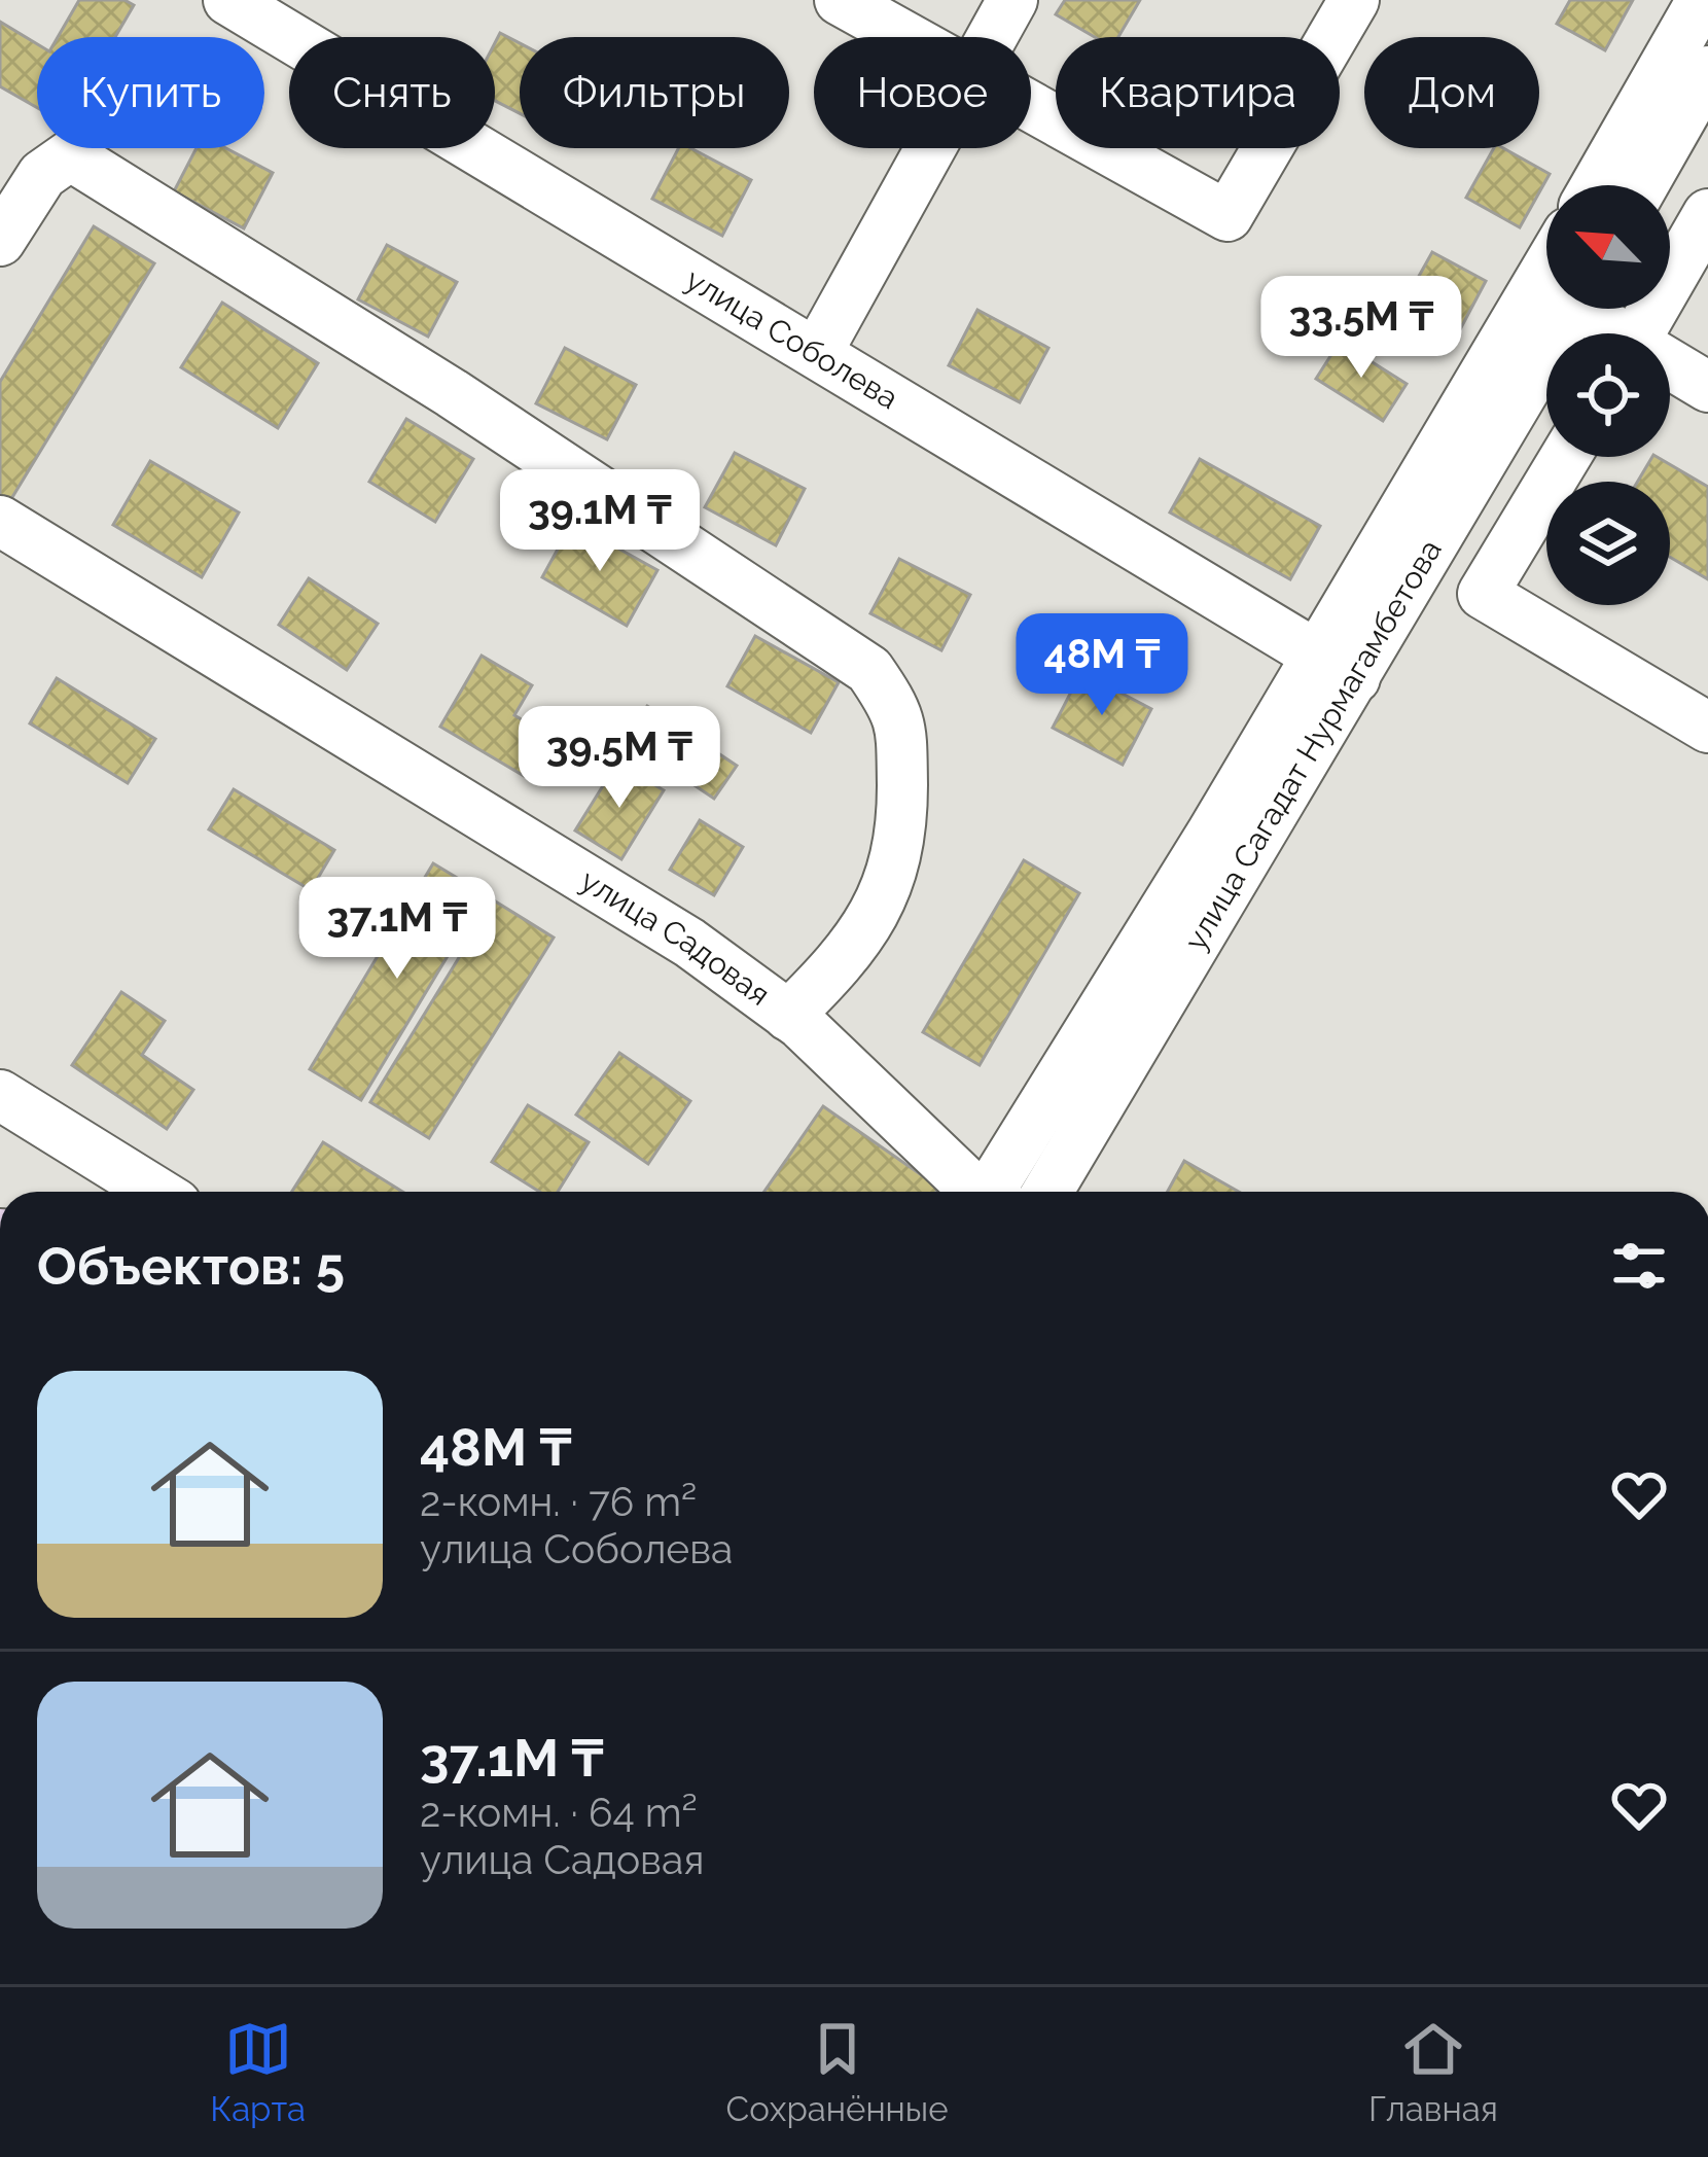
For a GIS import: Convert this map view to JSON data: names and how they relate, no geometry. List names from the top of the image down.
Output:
{
  "streets": {
    "street": ["улица Соболева", "улица Сагадат Нурмагамбетова", "улица Садовая"]
  },
  "crossings": [
    ["улица Соболева", "улица Сагадат Нурмагамбетова"]
  ],
  "north": "top left",
  "page": {
    "chip": [
      "Купить",
      "Снять",
      "Фильтры",
      "Новое",
      "Квартира",
      "Дом"
    ],
    "price": [
      "33.5M ₸",
      "39.1M ₸",
      "48M ₸",
      "39.5M ₸",
      "37.1M ₸"
    ],
    "heading": "Объектов: 5",
    "list": [
      {
        "name": "48M ₸",
        "note": "2-комн. · 76 m² · улица Соболева"
      },
      {
        "name": "37.1M ₸",
        "note": "2-комн. · 64 m² · улица Садовая"
      }
    ],
    "tabs": ["Карта", "Сохранённые", "Главная"]
  }
}
